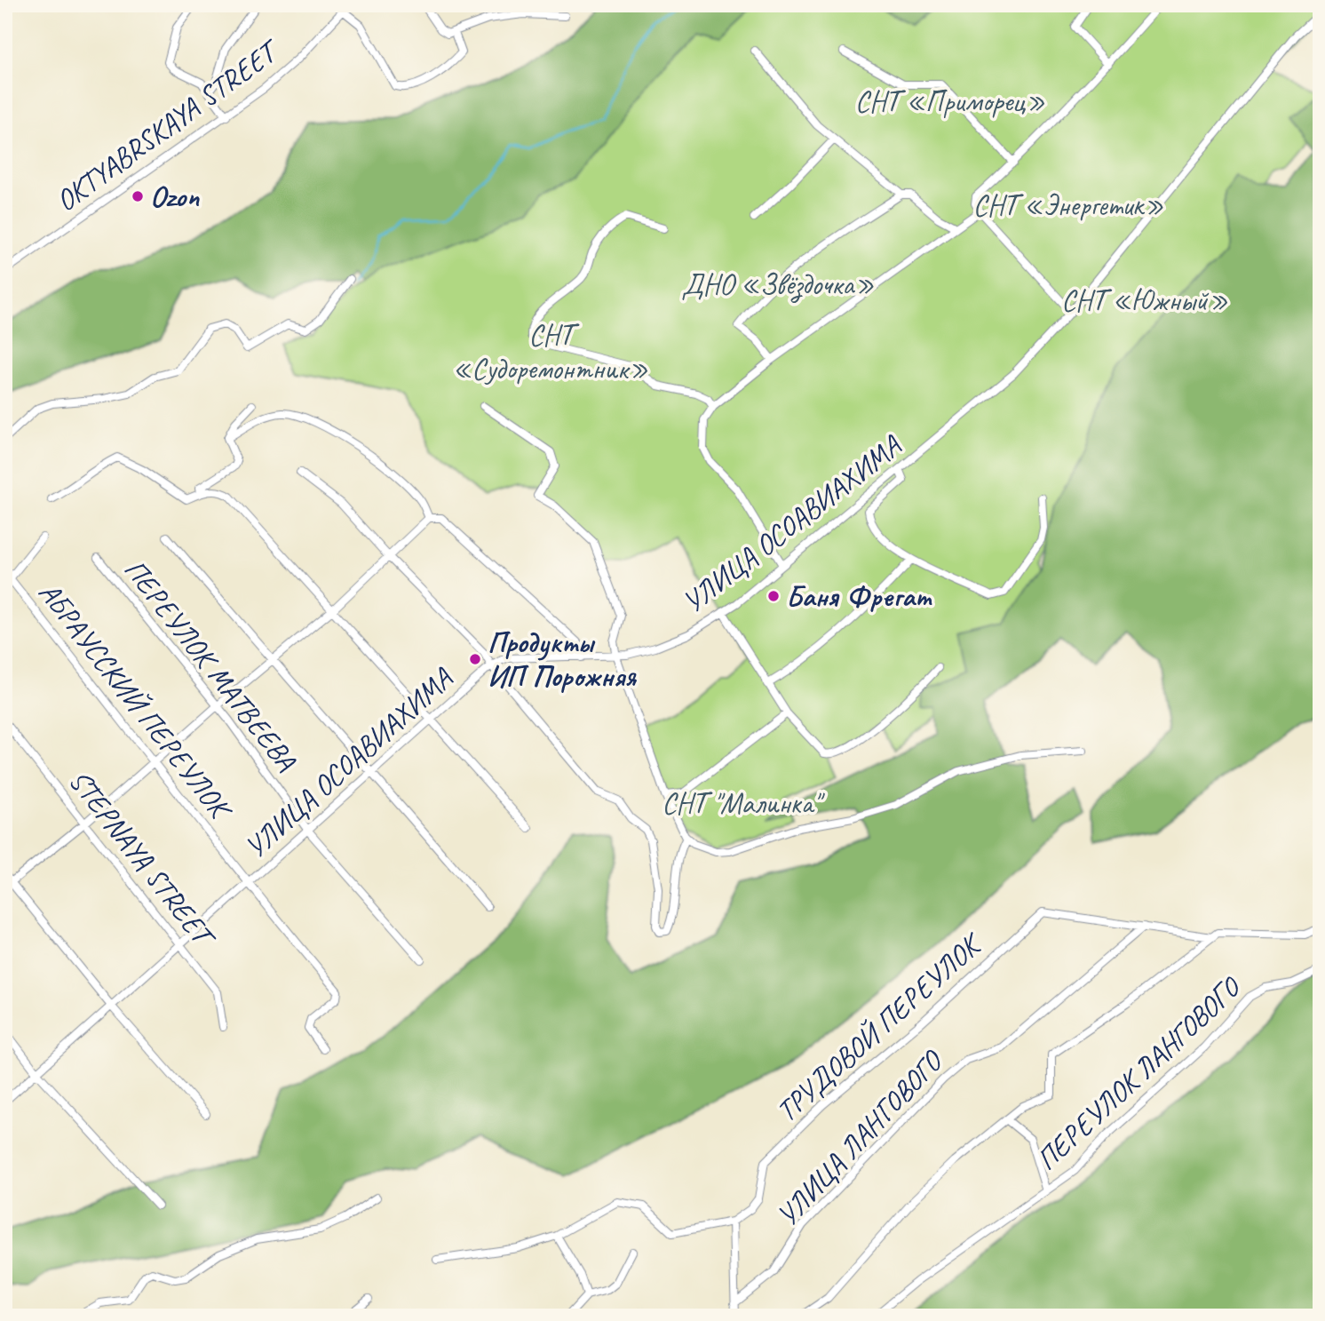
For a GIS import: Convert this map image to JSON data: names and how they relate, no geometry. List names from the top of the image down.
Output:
{
  "streets": {
    "street": [
      "OKTYABRSKAYA STREET",
      "УЛИЦА ОСОАВИАХИМА",
      "ПЕРЕУЛОК МАТВЕЕВА",
      "АБРАУССКИЙ ПЕРЕУЛОК",
      "STEPNAYA STREET",
      "ТРУДОВОЙ ПЕРЕУЛОК",
      "ПЕРЕУЛОК ЛАНГОВОГО",
      "УЛИЦА ЛАНГОВОГО"
    ]
  },
  "crossings": [
    ["УЛИЦА ОСОАВИАХИМА", "ПЕРЕУЛОК МАТВЕЕВА"],
    ["УЛИЦА ОСОАВИАХИМА", "АБРАУССКИЙ ПЕРЕУЛОК"],
    ["УЛИЦА ОСОАВИАХИМА", "STEPNAYA STREET"],
    ["ТРУДОВОЙ ПЕРЕУЛОК", "УЛИЦА ЛАНГОВОГО"]
  ],
  "parks": [
    "СНТ «Приморец»",
    "СНТ «Энергетик»",
    "ДНО «Звёздочка»",
    "СНТ «Южный»",
    "СНТ «Судоремонтник»",
    "СНТ \"Малинка\""
  ],
  "places": ["Ozon", "Баня Фрегат", "Продукты ИП Порожняя"]
}
